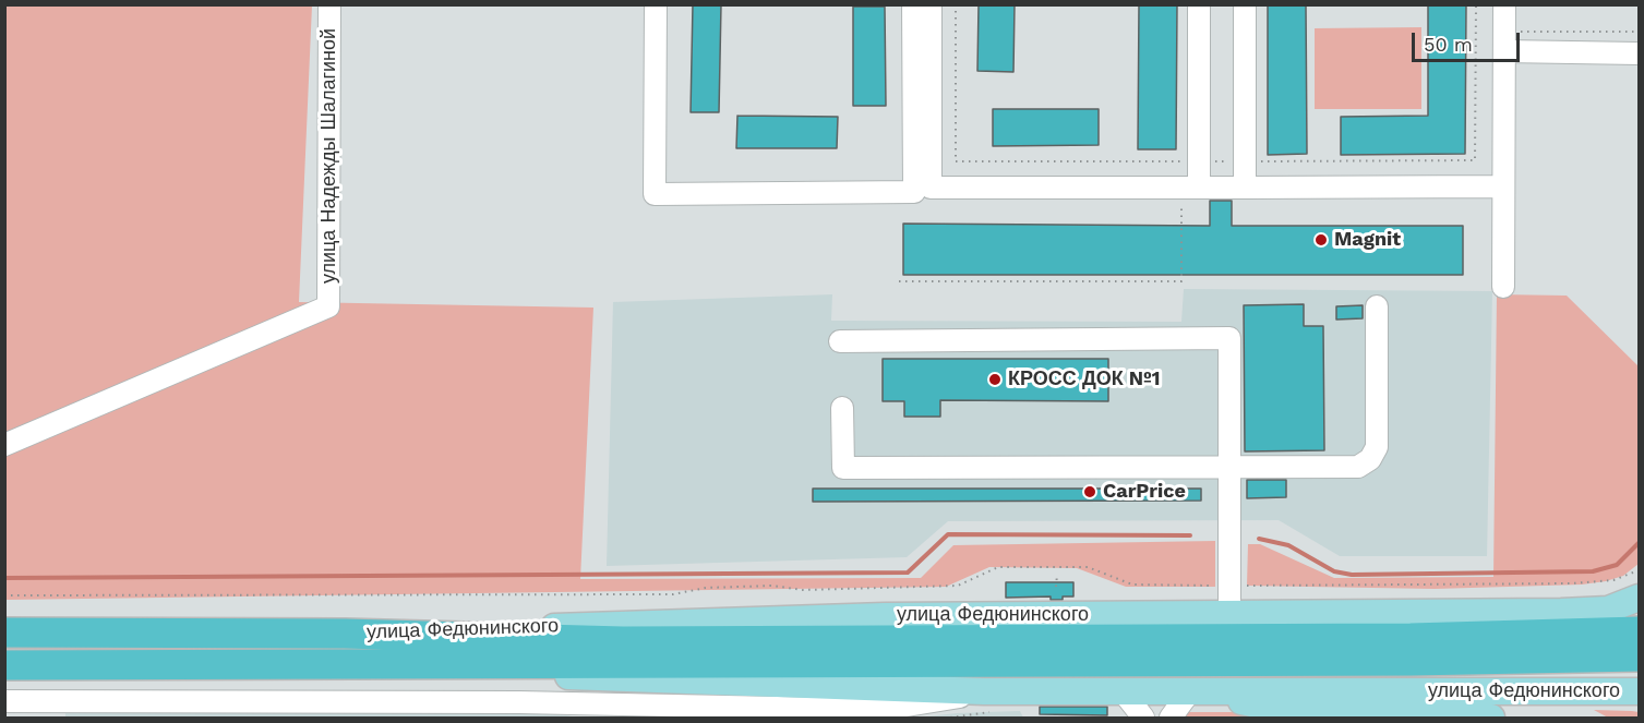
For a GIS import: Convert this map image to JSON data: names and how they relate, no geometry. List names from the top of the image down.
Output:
{
  "streets": {
    "highway": ["улица Федюнинского"],
    "street": ["улица Надежды Шалагиной"]
  },
  "places": ["Magnit", "КРОСС ДОК №1", "CarPrice"],
  "scale_bar": "50 m"
}
